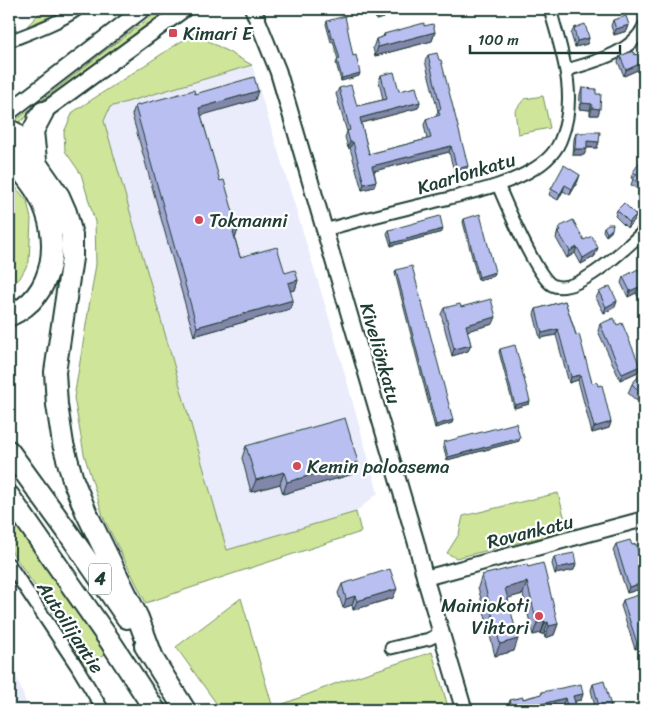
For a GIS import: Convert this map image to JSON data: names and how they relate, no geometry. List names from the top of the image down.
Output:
{
  "streets": {
    "highway": ["4"],
    "main road": ["Kiveliönkatu"],
    "street": ["Kaarlonkatu", "Rovankatu", "Autoilijantie"]
  },
  "crossings": [
    ["Kaarlonkatu", "Kiveliönkatu"],
    ["Kiveliönkatu", "Rovankatu"]
  ],
  "places": {
    "transit": ["Kimari E"],
    "other": ["Tokmanni", "Kemin paloasema", "Mainiokoti Vihtori"]
  },
  "scale_bar": "100 m"
}
